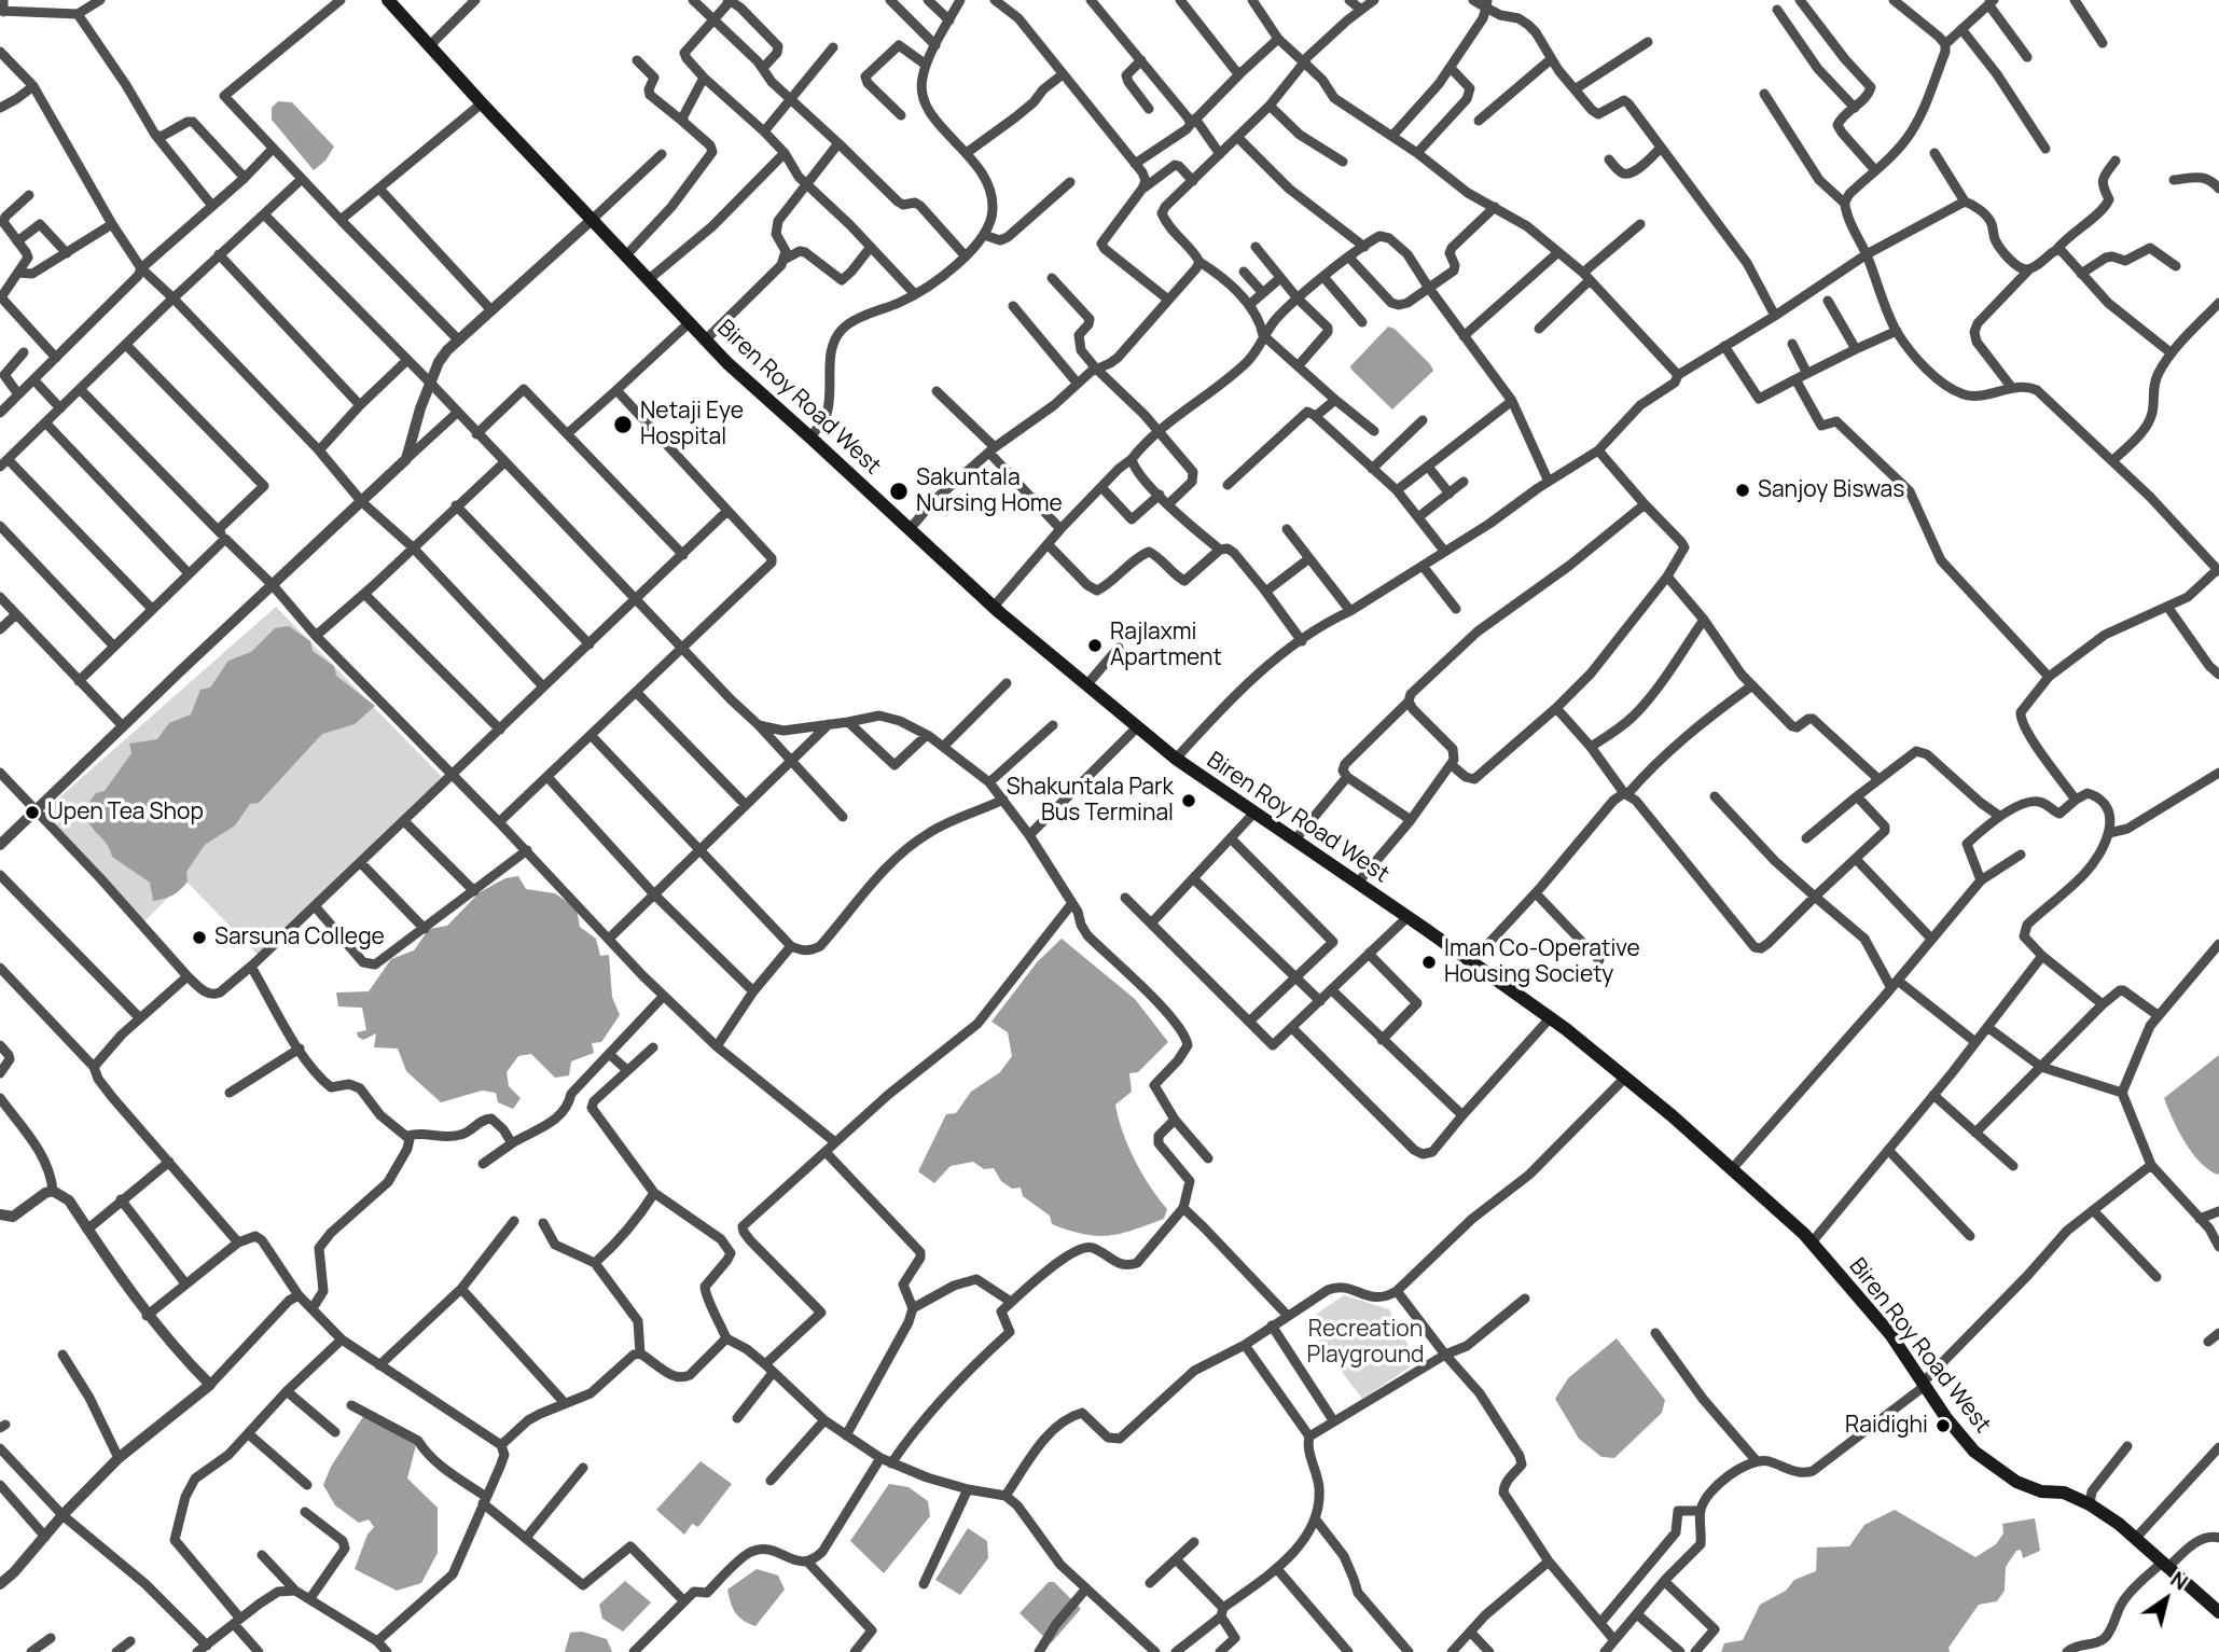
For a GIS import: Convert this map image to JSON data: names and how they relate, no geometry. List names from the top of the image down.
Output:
{
  "streets": {
    "main road": ["Biren Roy Road West"]
  },
  "parks": ["Recreation Playground"],
  "places": [
    "Netaji Eye Hospital",
    "Sanjoy Biswas",
    "Sakuntala Nursing Home",
    "Rajlaxmi Apartment",
    "Shakuntala Park Bus Terminal",
    "Upen Tea Shop",
    "Sarsuna College",
    "Iman Co-Operative Housing Society",
    "Raidighi"
  ],
  "north": "top right"
}
